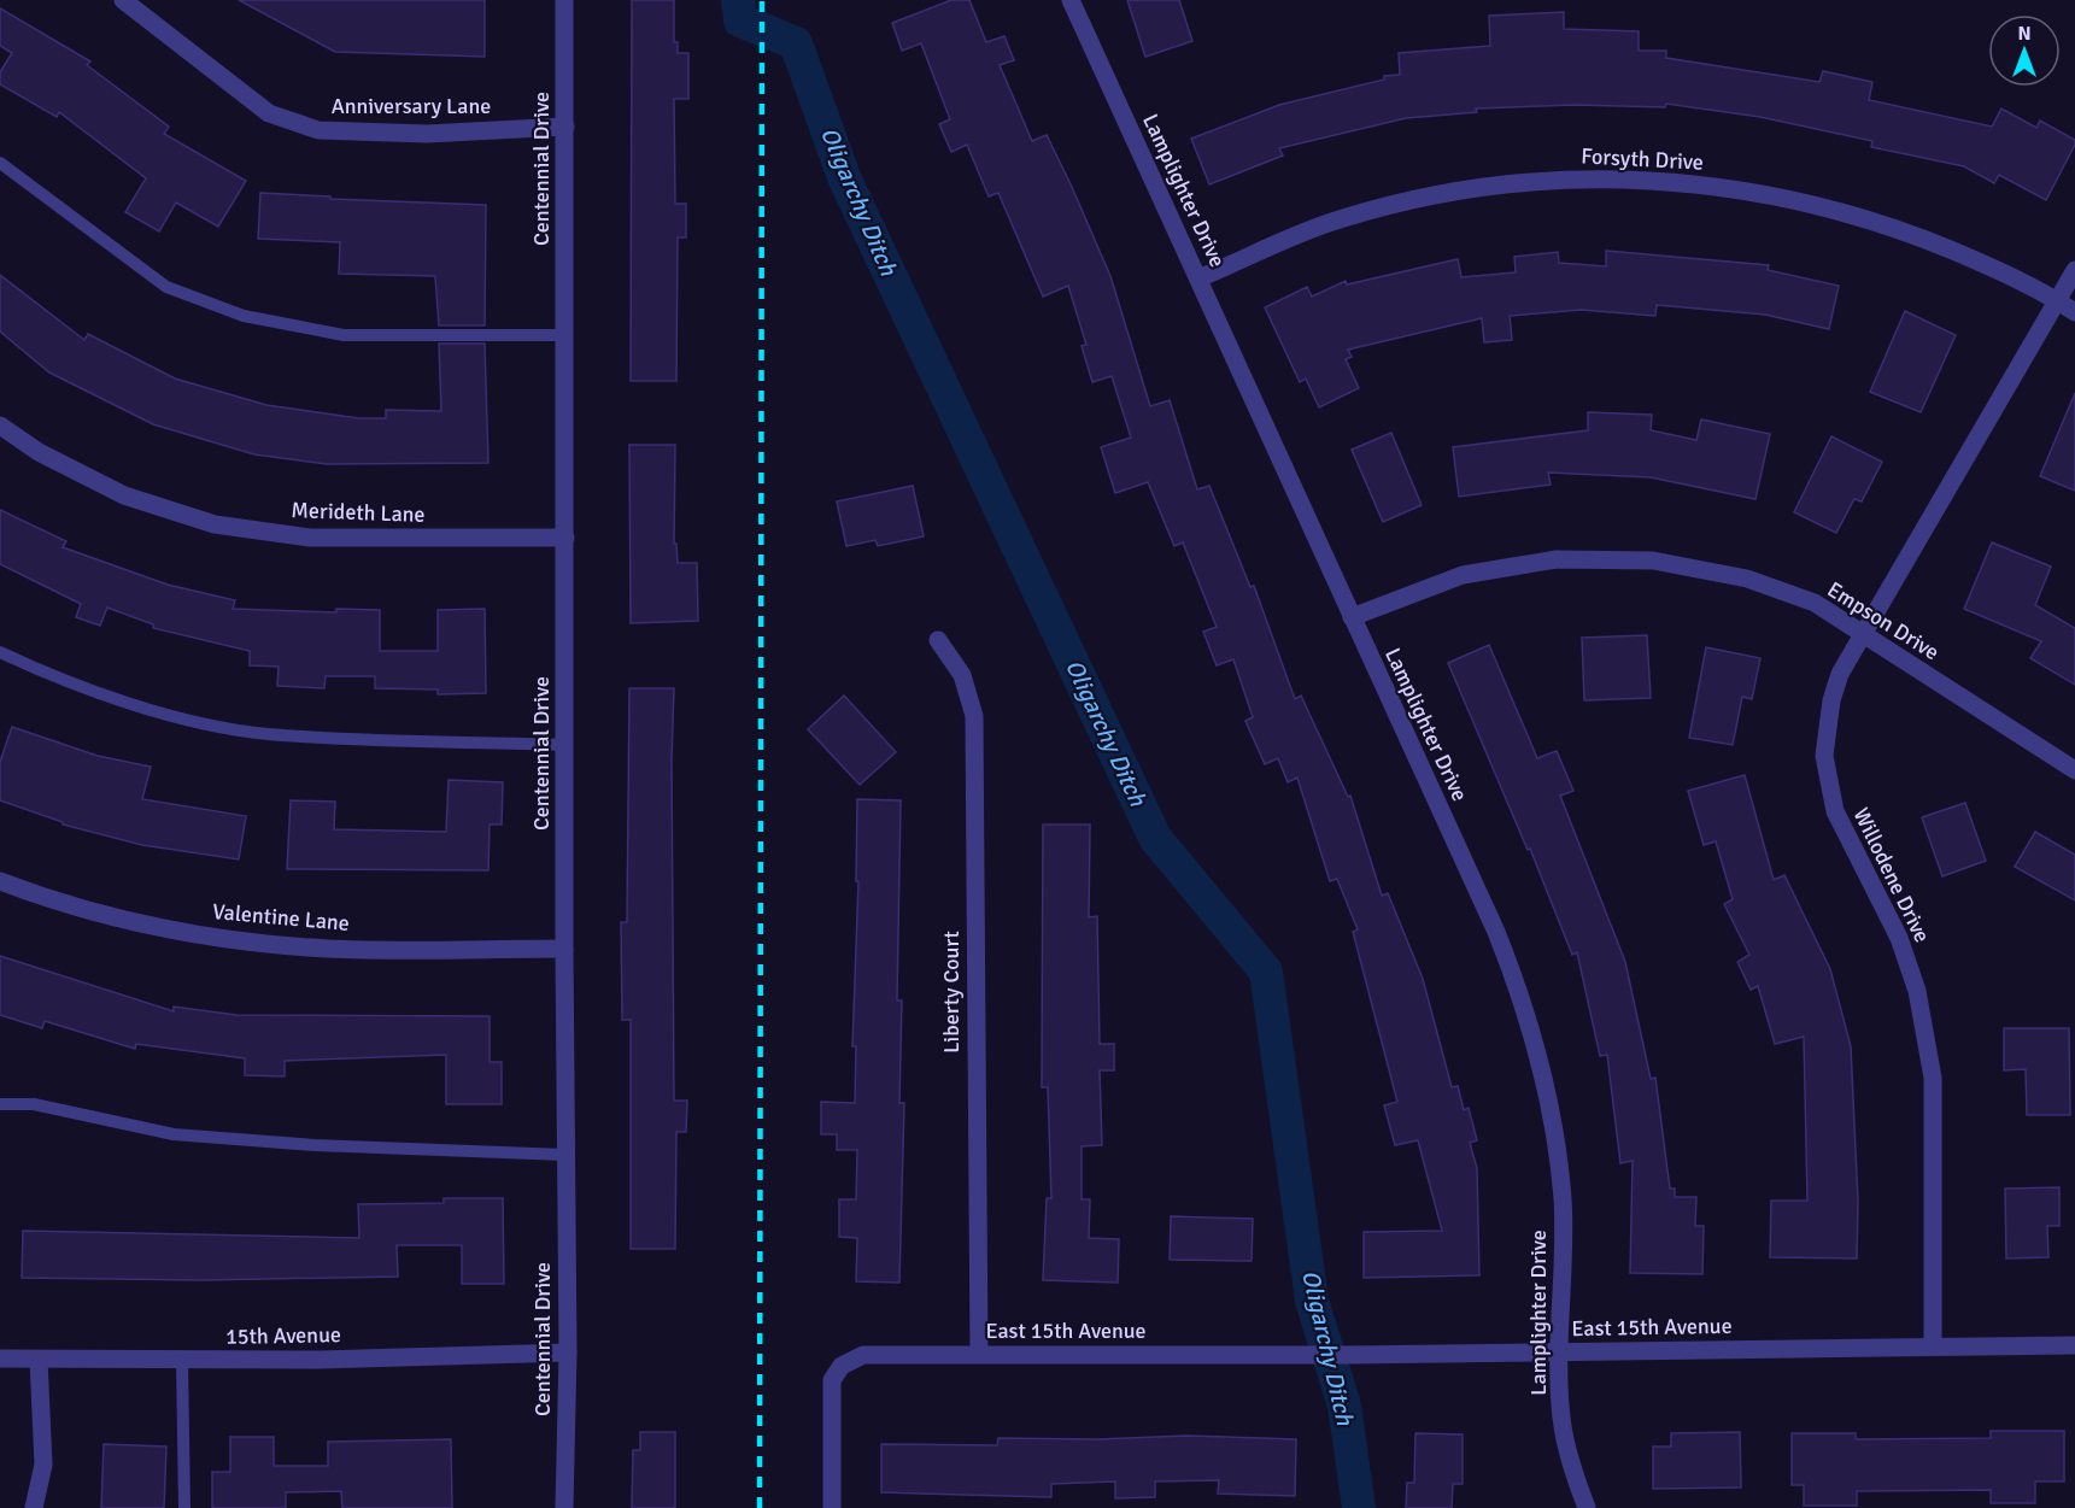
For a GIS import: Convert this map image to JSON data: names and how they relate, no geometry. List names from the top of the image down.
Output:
{
  "streets": {
    "street": [
      "Anniversary Lane",
      "Forsyth Drive",
      "Centennial Drive",
      "Lamplighter Drive",
      "Merideth Lane",
      "Empson Drive",
      "Willodene Drive",
      "Valentine Lane",
      "Liberty Court",
      "East 15th Avenue",
      "15th Avenue"
    ]
  },
  "crossings": [
    ["Anniversary Lane", "Centennial Drive"],
    ["Forsyth Drive", "Lamplighter Drive"],
    ["Forsyth Drive", "Willodene Drive"],
    ["Centennial Drive", "Merideth Lane"],
    ["Centennial Drive", "Valentine Lane"],
    ["Centennial Drive", "15th Avenue"],
    ["Lamplighter Drive", "Empson Drive"],
    ["Lamplighter Drive", "East 15th Avenue"],
    ["Empson Drive", "Willodene Drive"],
    ["Willodene Drive", "East 15th Avenue"],
    ["Liberty Court", "East 15th Avenue"]
  ],
  "water": ["Oligarchy Ditch"],
  "north": "top"
}
